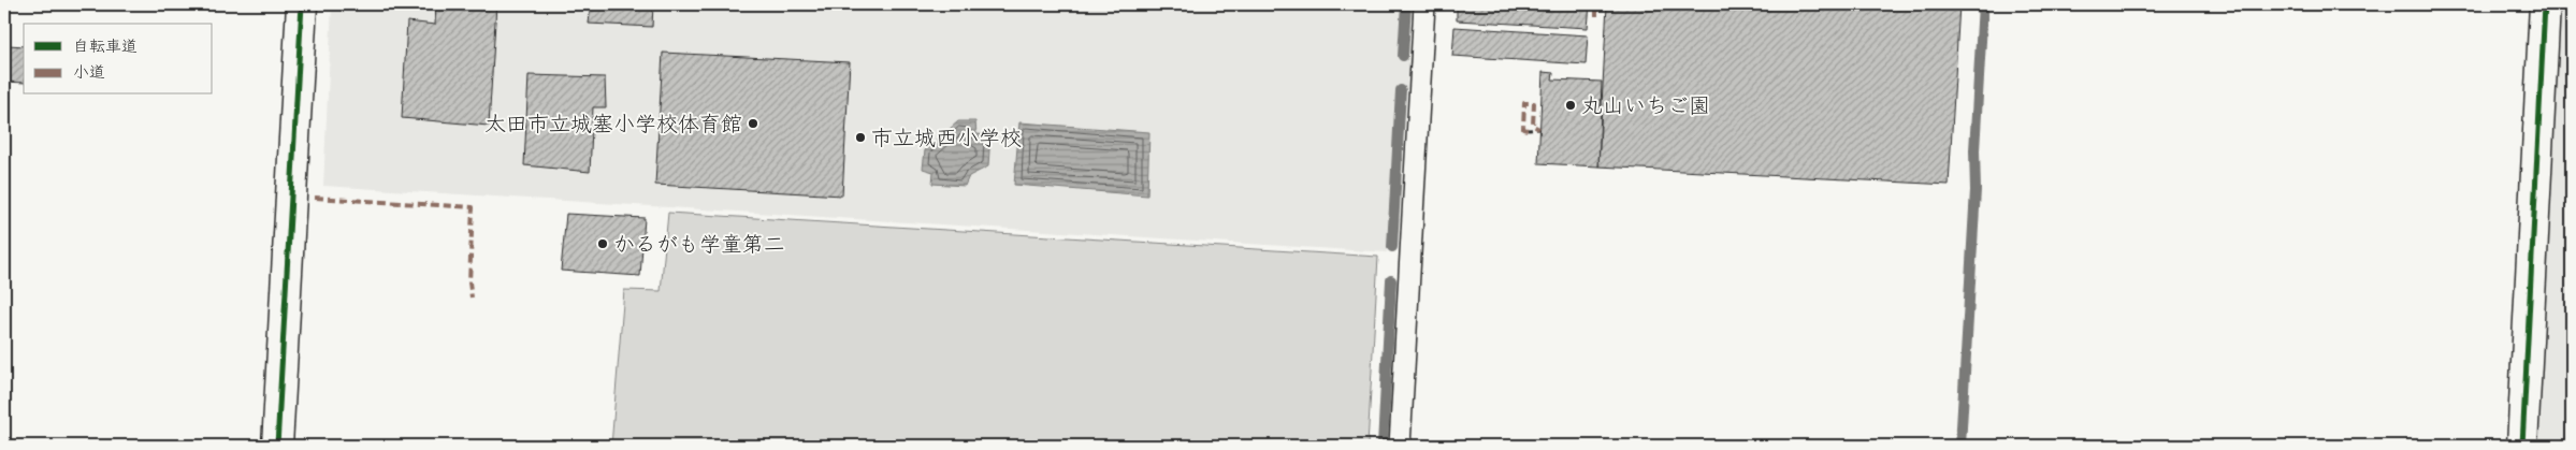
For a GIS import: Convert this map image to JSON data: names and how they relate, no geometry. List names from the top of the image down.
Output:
{
  "places": [
    "丸山いちご園",
    "太田市立城塞小学校体育館",
    "市立城西小学校",
    "かるがも学童第二"
  ],
  "legend": ["自転車道", "小道"]
}
